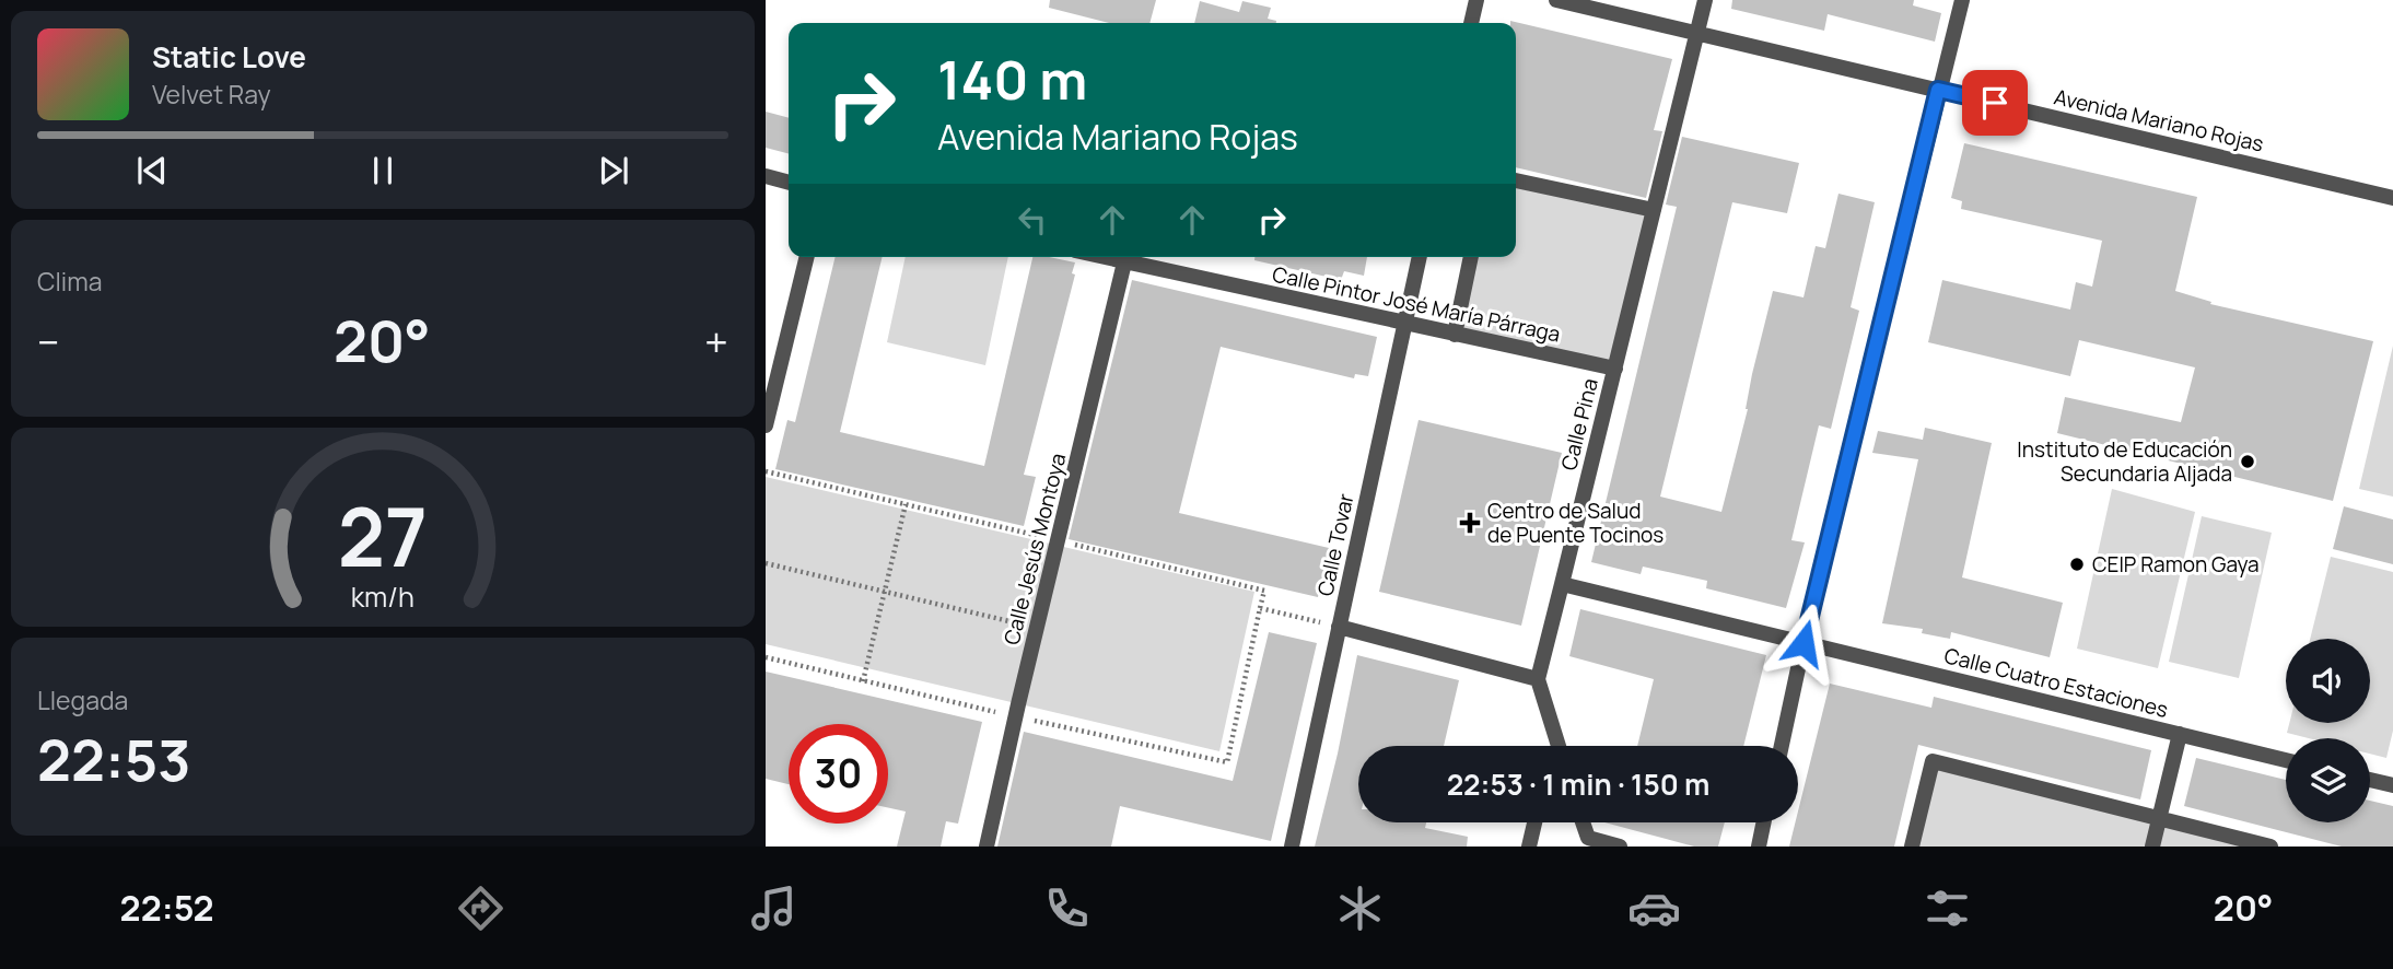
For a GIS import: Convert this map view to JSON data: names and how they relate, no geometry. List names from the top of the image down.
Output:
{
  "streets": {
    "street": [
      "Avenida Mariano Rojas",
      "Calle Pintor José María Párraga",
      "Calle Pina",
      "Calle Tovar",
      "Calle Jesús Montoya",
      "Calle Cuatro Estaciones"
    ]
  },
  "crossings": [
    ["Avenida Mariano Rojas", "Calle Pina"],
    ["Calle Pintor José María Párraga", "Calle Pina"],
    ["Calle Pintor José María Párraga", "Calle Tovar"],
    ["Calle Pintor José María Párraga", "Calle Jesús Montoya"]
  ],
  "places": {
    "other": ["Instituto de Educación Secundaria Aljada", "CEIP Ramon Gaya"],
    "health": ["Centro de Salud de Puente Tocinos"]
  },
  "page": {
    "turn": ["140 m", "Avenida Mariano Rojas"],
    "song": ["Static Love", "Velvet Ray"],
    "tile": [
      "Clima",
      ["Llegada", "22:53"]
    ],
    "heat": ["−", "20°", "+"],
    "limit": "30",
    "trip": "22:53 · 1 min · 150 m",
    "tabs": ["22:52", "20°"],
    "gauge": ["27", "km/h"]
  }
}
